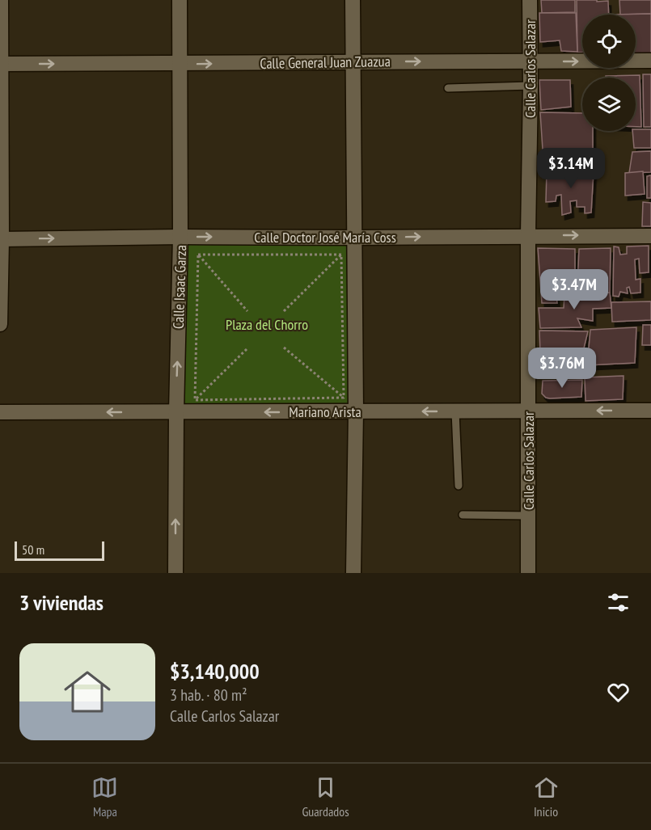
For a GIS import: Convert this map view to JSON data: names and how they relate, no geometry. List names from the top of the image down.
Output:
{
  "streets": {
    "street": [
      "Calle General Juan Zuazua",
      "Calle Carlos Salazar",
      "Calle Doctor José María Coss",
      "Calle Isaac Garza",
      "Mariano Arista"
    ]
  },
  "crossings": [
    ["Calle General Juan Zuazua", "Calle Carlos Salazar"],
    ["Calle General Juan Zuazua", "Calle Isaac Garza"],
    ["Calle Carlos Salazar", "Calle Doctor José María Coss"],
    ["Calle Carlos Salazar", "Mariano Arista"],
    ["Calle Doctor José María Coss", "Calle Isaac Garza"],
    ["Calle Isaac Garza", "Mariano Arista"]
  ],
  "one_way": [
    "Calle General Juan Zuazua",
    "Calle Doctor José María Coss",
    "Calle Isaac Garza",
    "Mariano Arista"
  ],
  "parks": ["Plaza del Chorro"],
  "scale_bar": "50 m",
  "page": {
    "price": ["$3.14M", "$3.47M", "$3.76M"],
    "scale": "50 m",
    "heading": "3 viviendas",
    "list": [
      {
        "name": "$3,140,000",
        "note": "3 hab. · 80 m² · Calle Carlos Salazar"
      }
    ],
    "tabs": ["Mapa", "Guardados", "Inicio"]
  }
}
